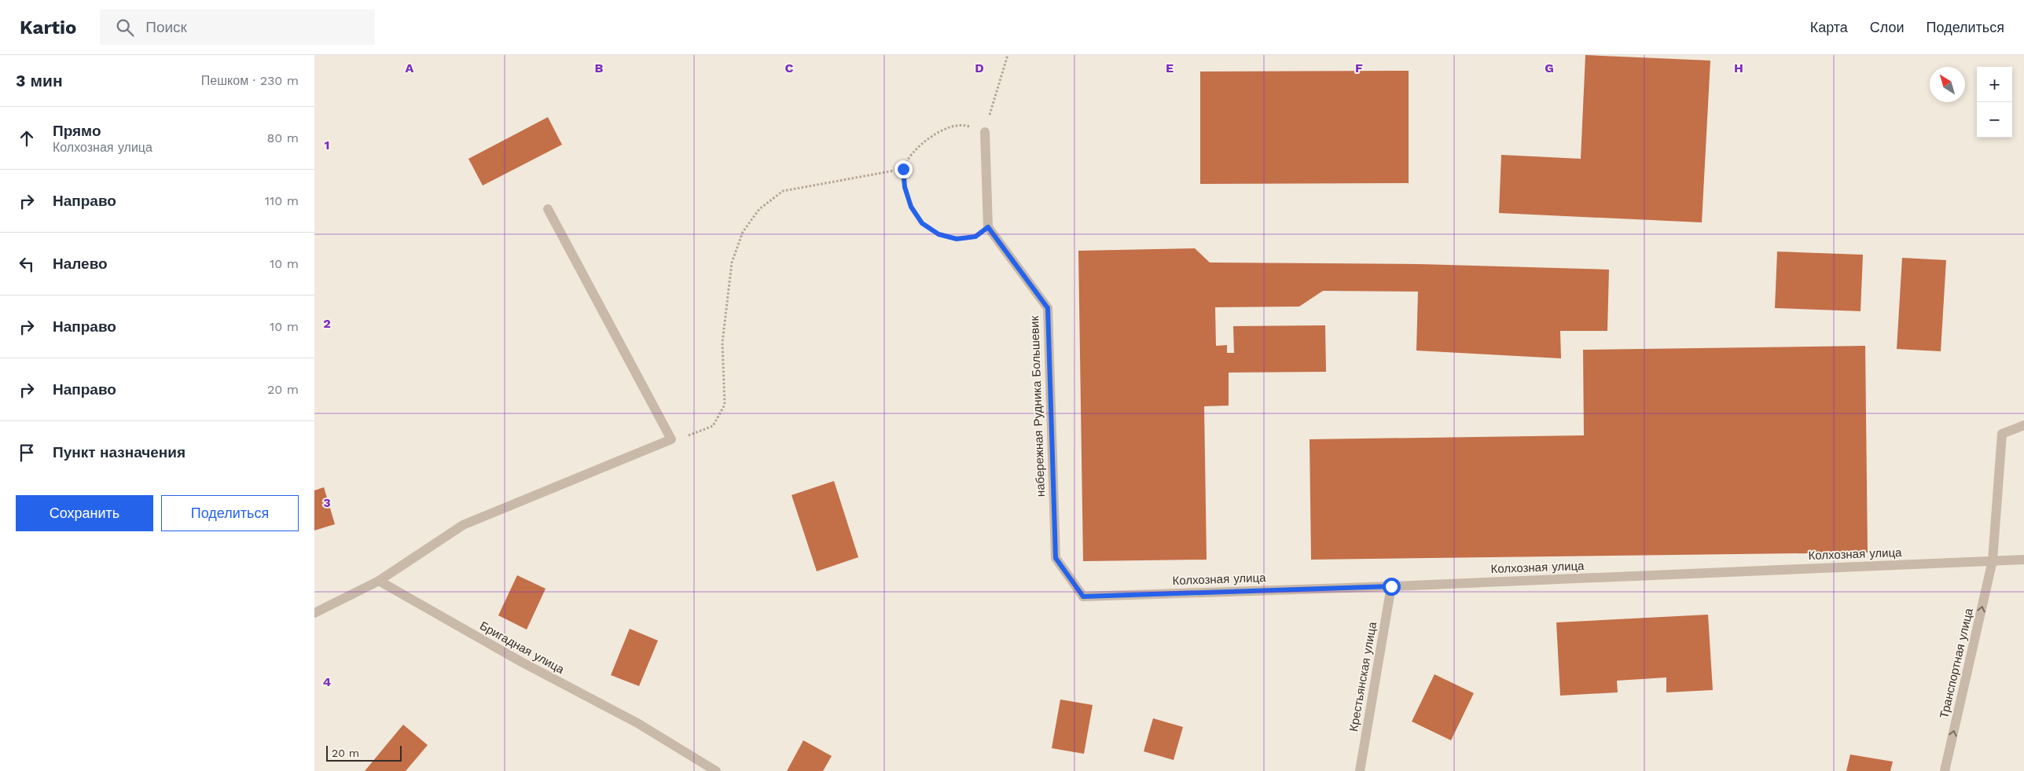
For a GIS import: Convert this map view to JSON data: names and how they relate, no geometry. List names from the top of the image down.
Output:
{
  "streets": {
    "street": [
      "набережная Рудника Большевик",
      "Колхозная улица",
      "Бригадная улица",
      "Транспортная улица",
      "Крестьянская улица"
    ]
  },
  "crossings": [
    ["набережная Рудника Большевик", "Колхозная улица"],
    ["Колхозная улица", "Транспортная улица"],
    ["Колхозная улица", "Крестьянская улица"]
  ],
  "one_way": ["Транспортная улица"],
  "scale_bar": "20 m",
  "north": "top left",
  "page": {
    "header": "Kartio",
    "search": "Поиск",
    "nav": ["Карта", "Слои", "Поделиться"],
    "heading": ["3 мин", "Пешком · 230 m"],
    "map_buttons": ["+", "−"],
    "list": [
      ["Прямо", "Колхозная улица", "80 m"],
      ["Направо", "110 m"],
      ["Налево", "10 m"],
      ["Направо", "10 m"],
      ["Направо", "20 m"],
      "Пункт назначения"
    ],
    "buttons": ["Сохранить", "Поделиться"],
    "scale": "20 m"
  },
  "grid": {
    "columns": [
      "A",
      "B",
      "C",
      "D",
      "E",
      "F",
      "G",
      "H"
    ],
    "rows": [
      "1",
      "2",
      "3",
      "4"
    ]
  }
}
